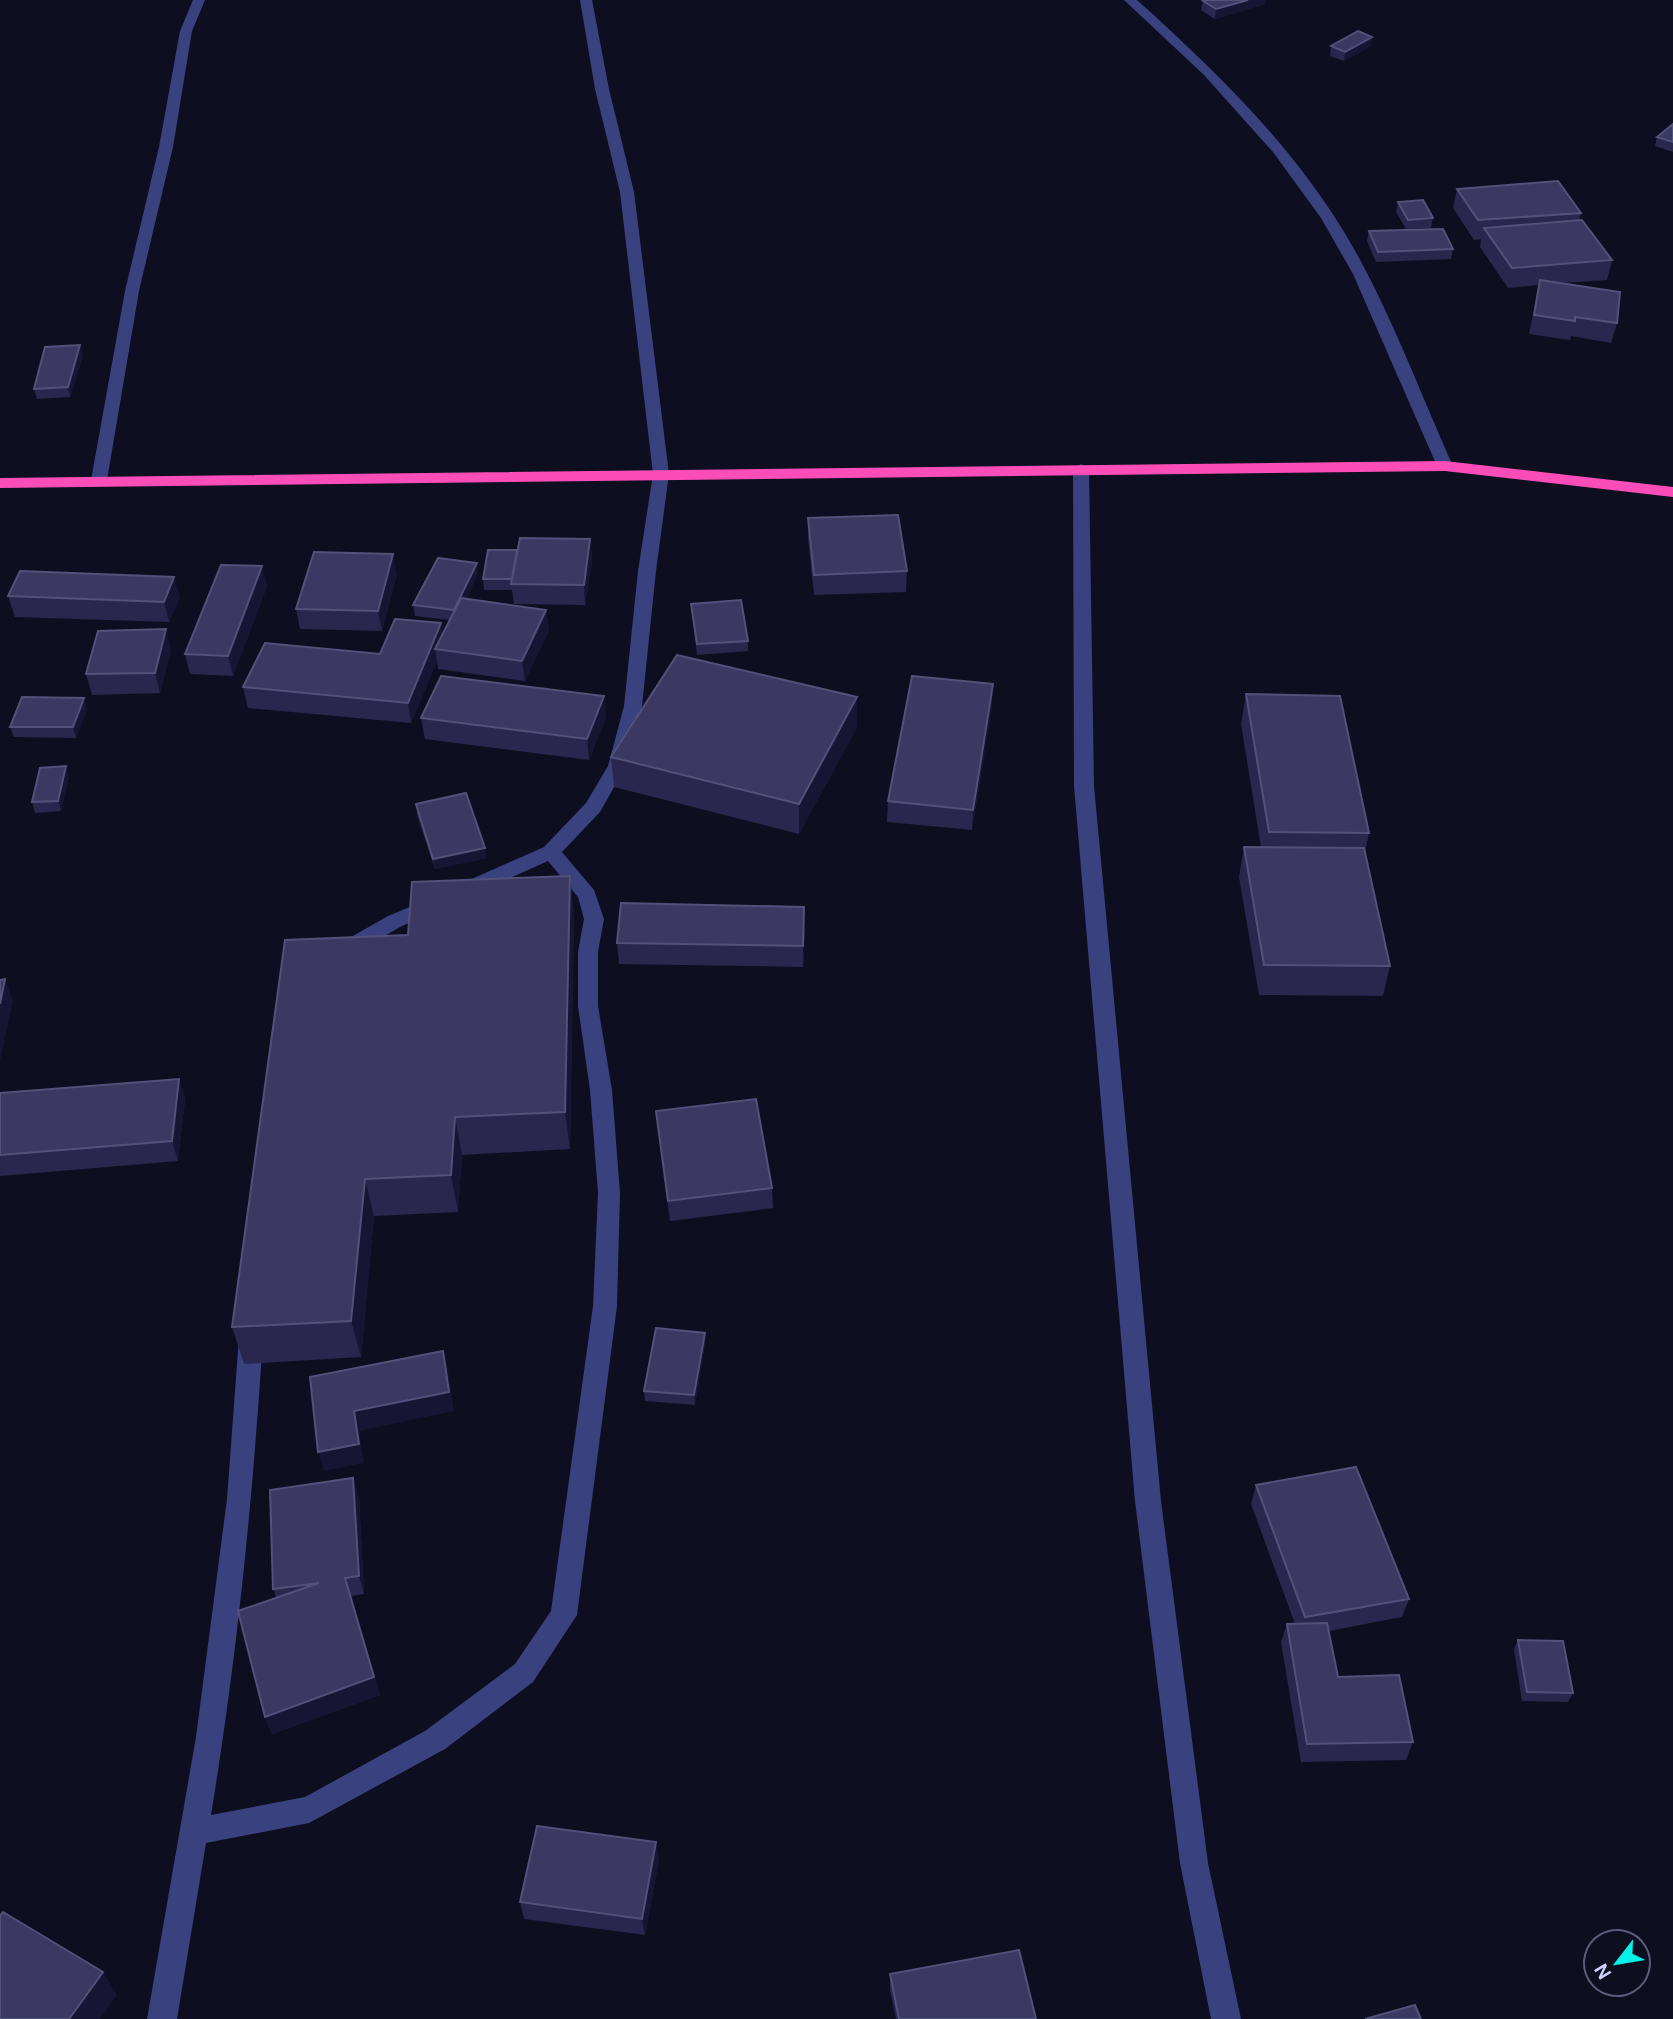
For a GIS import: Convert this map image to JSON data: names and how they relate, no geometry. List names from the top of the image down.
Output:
{
  "north": "bottom left"
}
